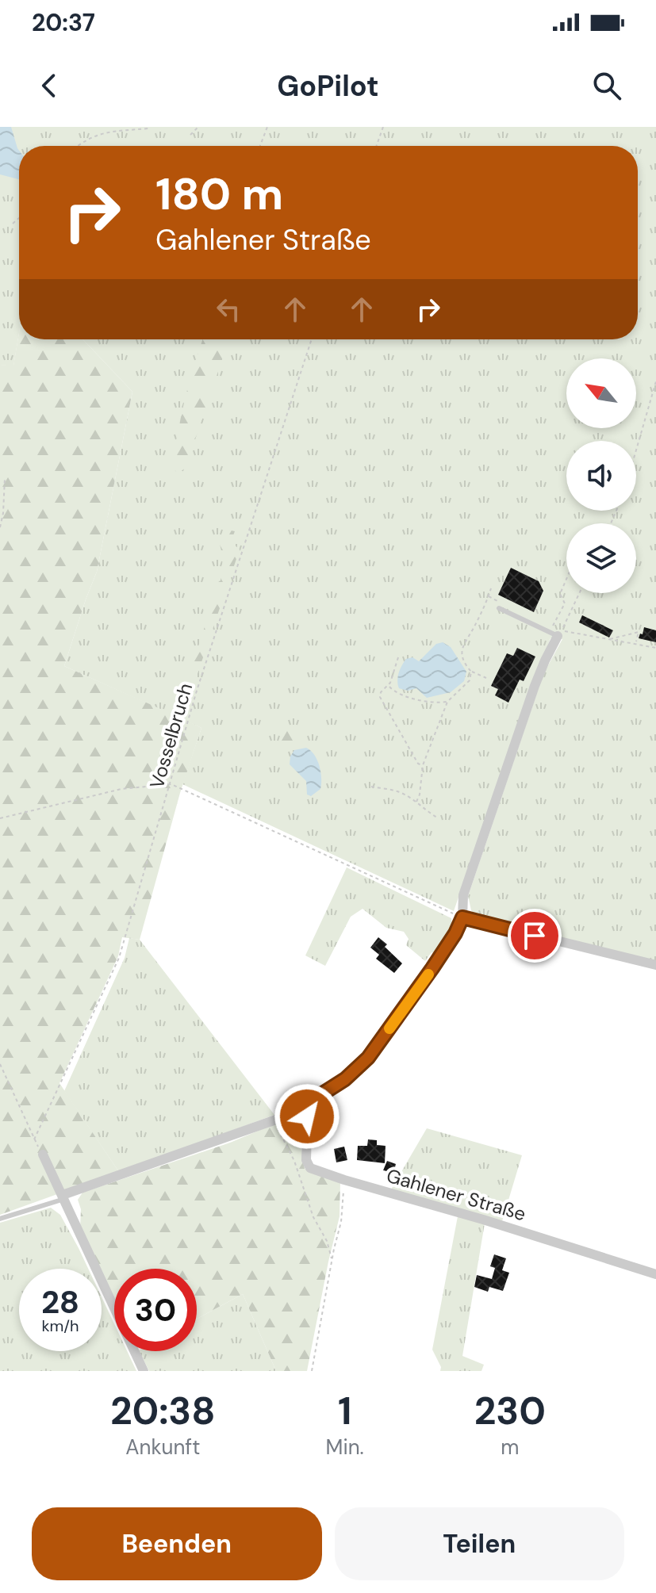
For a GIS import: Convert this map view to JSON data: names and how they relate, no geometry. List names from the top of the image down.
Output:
{
  "streets": {
    "street": ["Gahlener Straße"],
    "path": ["Vosselbruch"]
  },
  "north": "top left",
  "page": {
    "status": "20:37",
    "header": "GoPilot",
    "turn": ["180 m", "Gahlener Straße"],
    "speed": "28 km/h",
    "limit": "30",
    "eta": [
      "20:38",
      "Ankunft",
      "1",
      "Min.",
      "230",
      "m"
    ],
    "buttons": ["Beenden", "Teilen"]
  }
}
